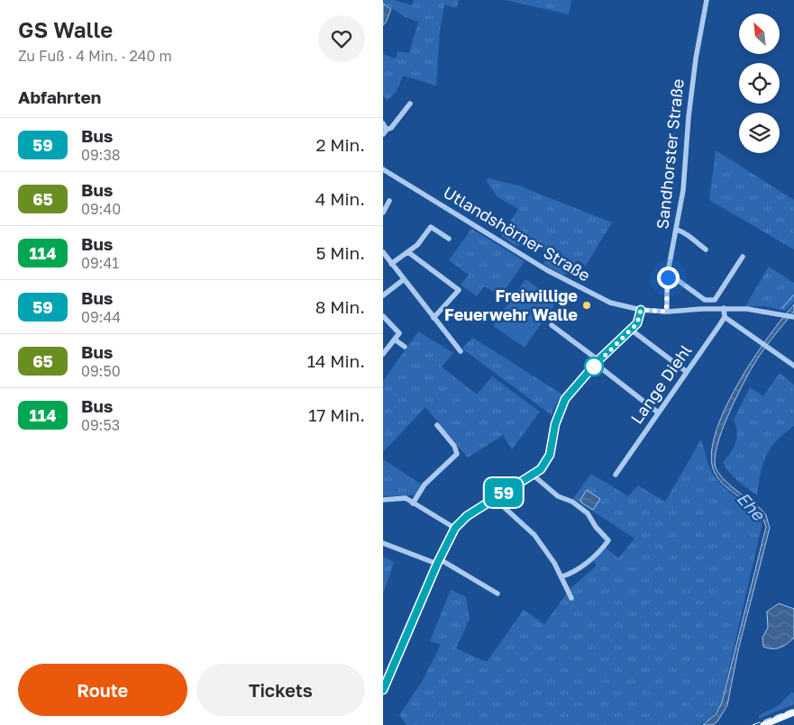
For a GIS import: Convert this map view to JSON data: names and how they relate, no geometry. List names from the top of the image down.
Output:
{
  "streets": {
    "street": ["Sandhorster Straße", "Utlandshörner Straße", "Lange Diehl"]
  },
  "crossings": [
    ["Sandhorster Straße", "Utlandshörner Straße"]
  ],
  "water": ["Ehe"],
  "places": ["Freiwillige Feuerwehr Walle"],
  "lines": ["bus line 59"],
  "north": "top left",
  "page": {
    "heading": [
      ["GS Walle", "Zu Fuß · 4 Min. · 240 m"],
      "Abfahrten"
    ],
    "on_map": "59",
    "list": [
      {
        "mark": "59",
        "name": "Bus",
        "note": "09:38",
        "value": "2 Min."
      },
      {
        "mark": "65",
        "name": "Bus",
        "note": "09:40",
        "value": "4 Min."
      },
      {
        "mark": "114",
        "name": "Bus",
        "note": "09:41",
        "value": "5 Min."
      },
      {
        "mark": "59",
        "name": "Bus",
        "note": "09:44",
        "value": "8 Min."
      },
      {
        "mark": "65",
        "name": "Bus",
        "note": "09:50",
        "value": "14 Min."
      },
      {
        "mark": "114",
        "name": "Bus",
        "note": "09:53",
        "value": "17 Min."
      }
    ],
    "buttons": ["Route", "Tickets"]
  }
}
